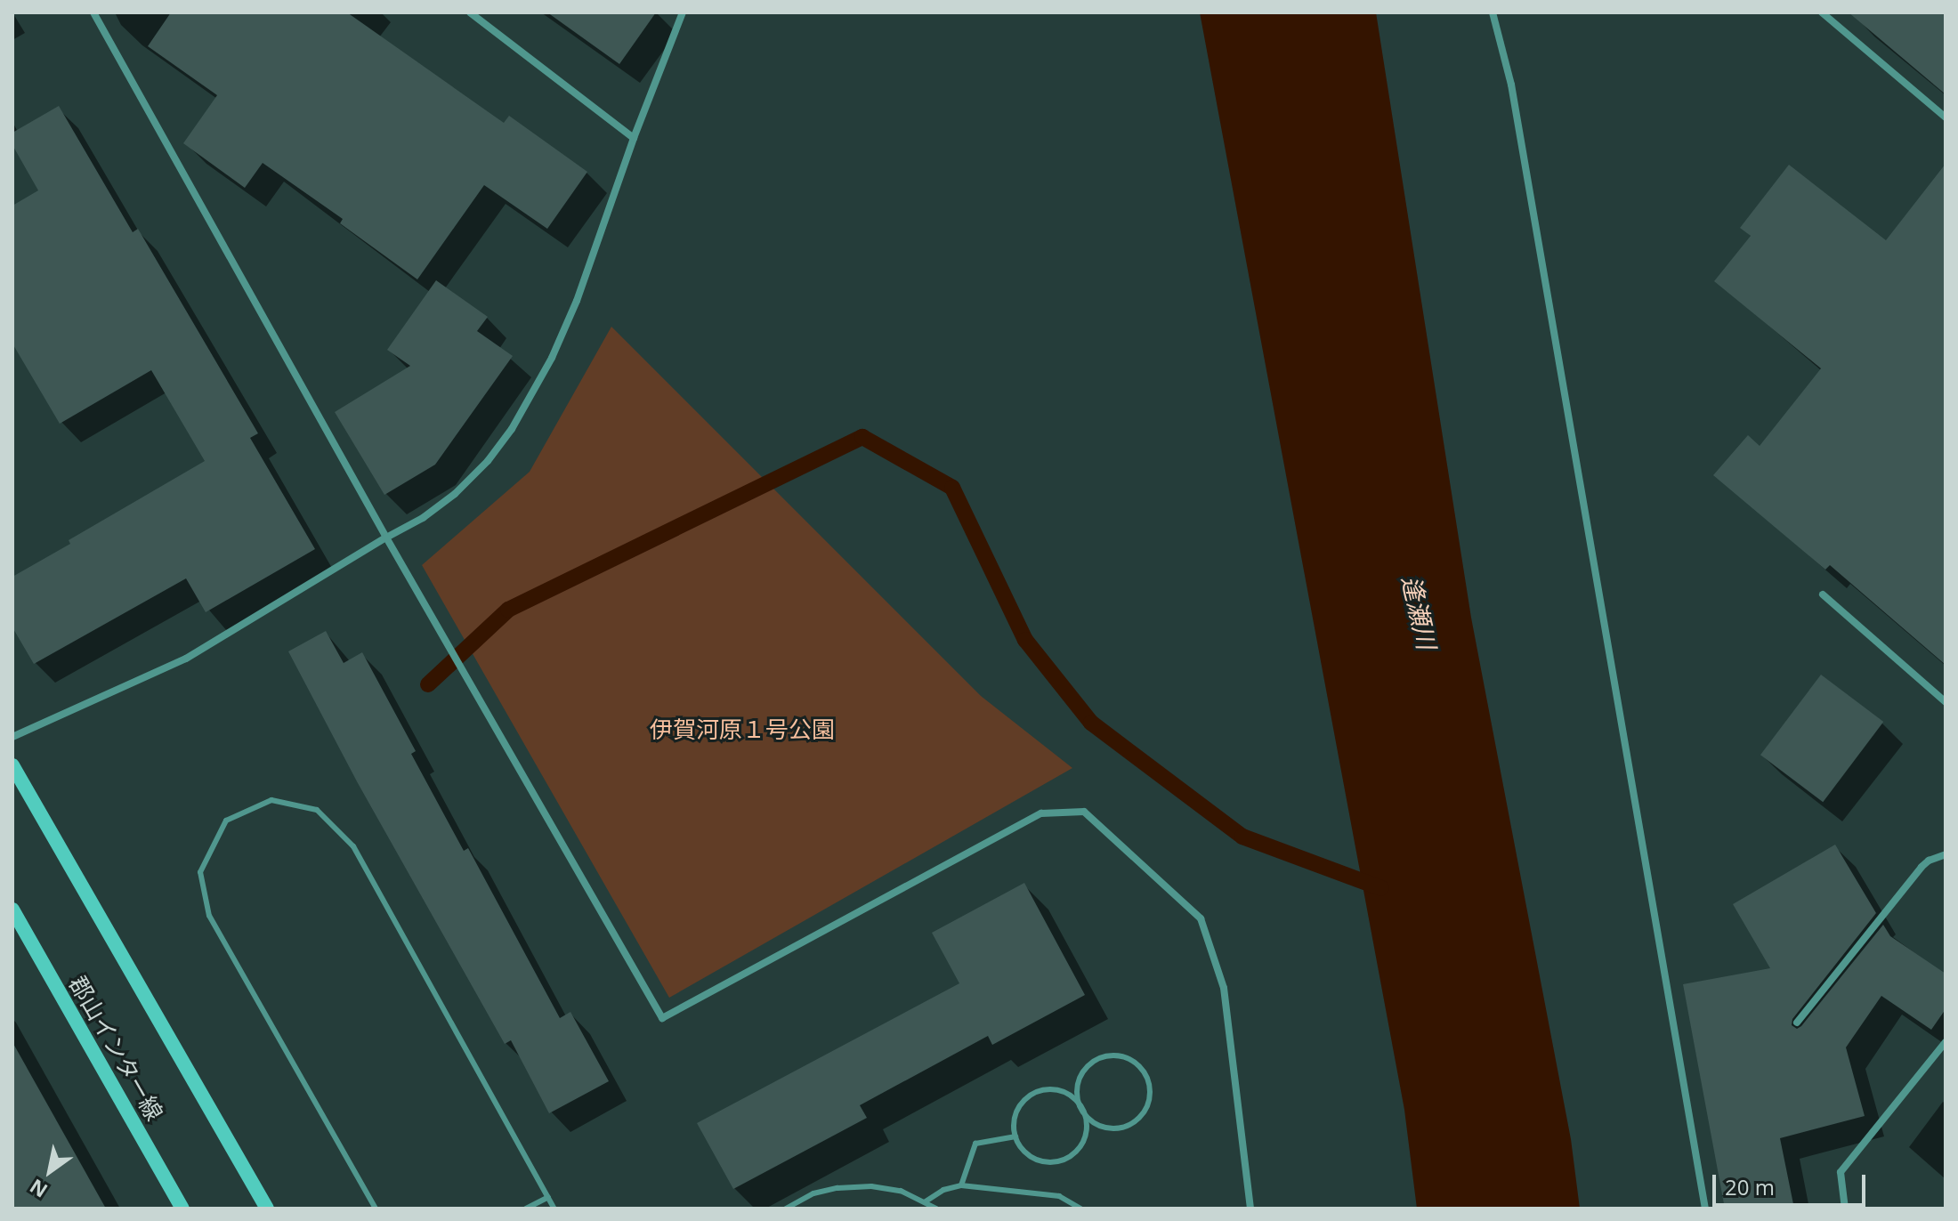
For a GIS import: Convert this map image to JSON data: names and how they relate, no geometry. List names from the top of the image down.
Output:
{
  "streets": {
    "street": ["郡山インター線"]
  },
  "water": ["逢瀬川"],
  "parks": ["伊賀河原１号公園"],
  "scale_bar": "20 m",
  "north": "bottom left"
}
